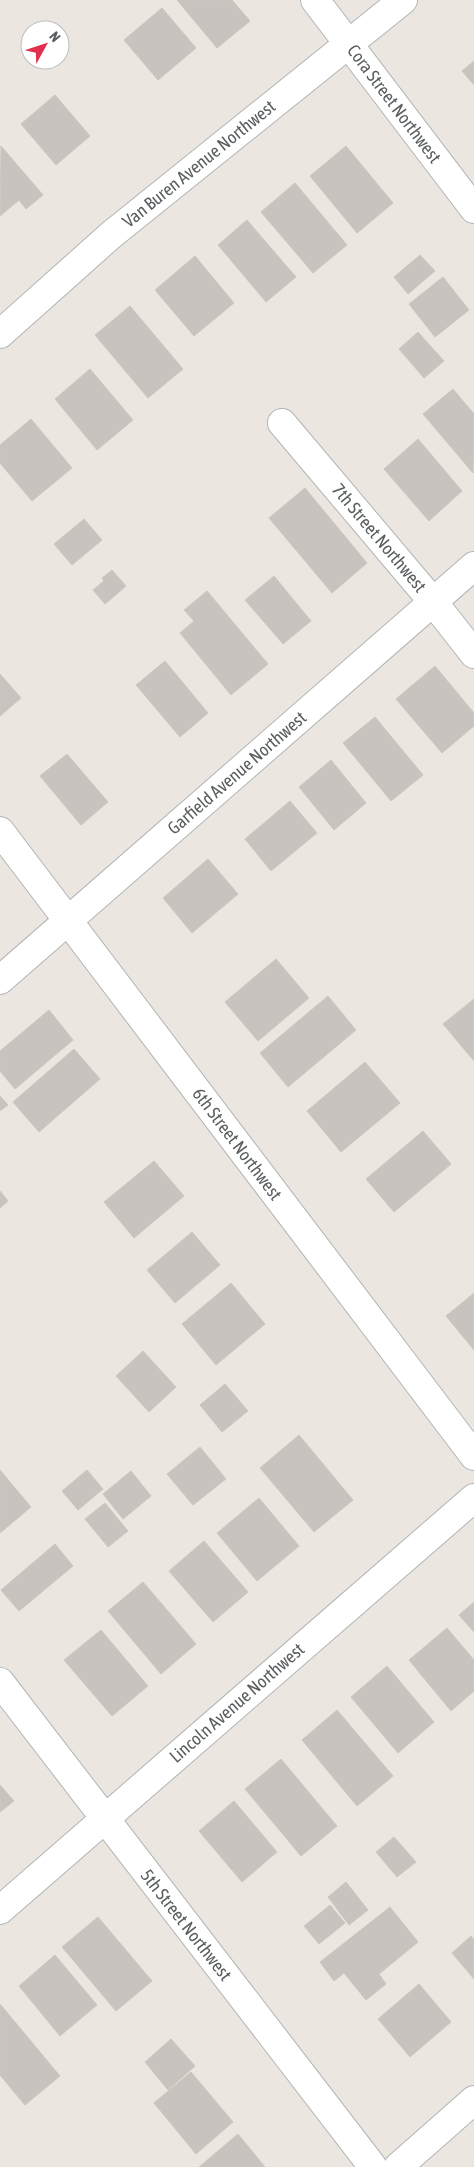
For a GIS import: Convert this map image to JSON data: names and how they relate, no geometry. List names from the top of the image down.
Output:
{
  "streets": {
    "street": [
      "Cora Street Northwest",
      "Van Buren Avenue Northwest",
      "7th Street Northwest",
      "Garfield Avenue Northwest",
      "6th Street Northwest",
      "Lincoln Avenue Northwest",
      "5th Street Northwest"
    ]
  },
  "crossings": [
    ["Cora Street Northwest", "Van Buren Avenue Northwest"],
    ["7th Street Northwest", "Garfield Avenue Northwest"],
    ["Garfield Avenue Northwest", "6th Street Northwest"],
    ["Lincoln Avenue Northwest", "5th Street Northwest"]
  ],
  "north": "top right"
}
